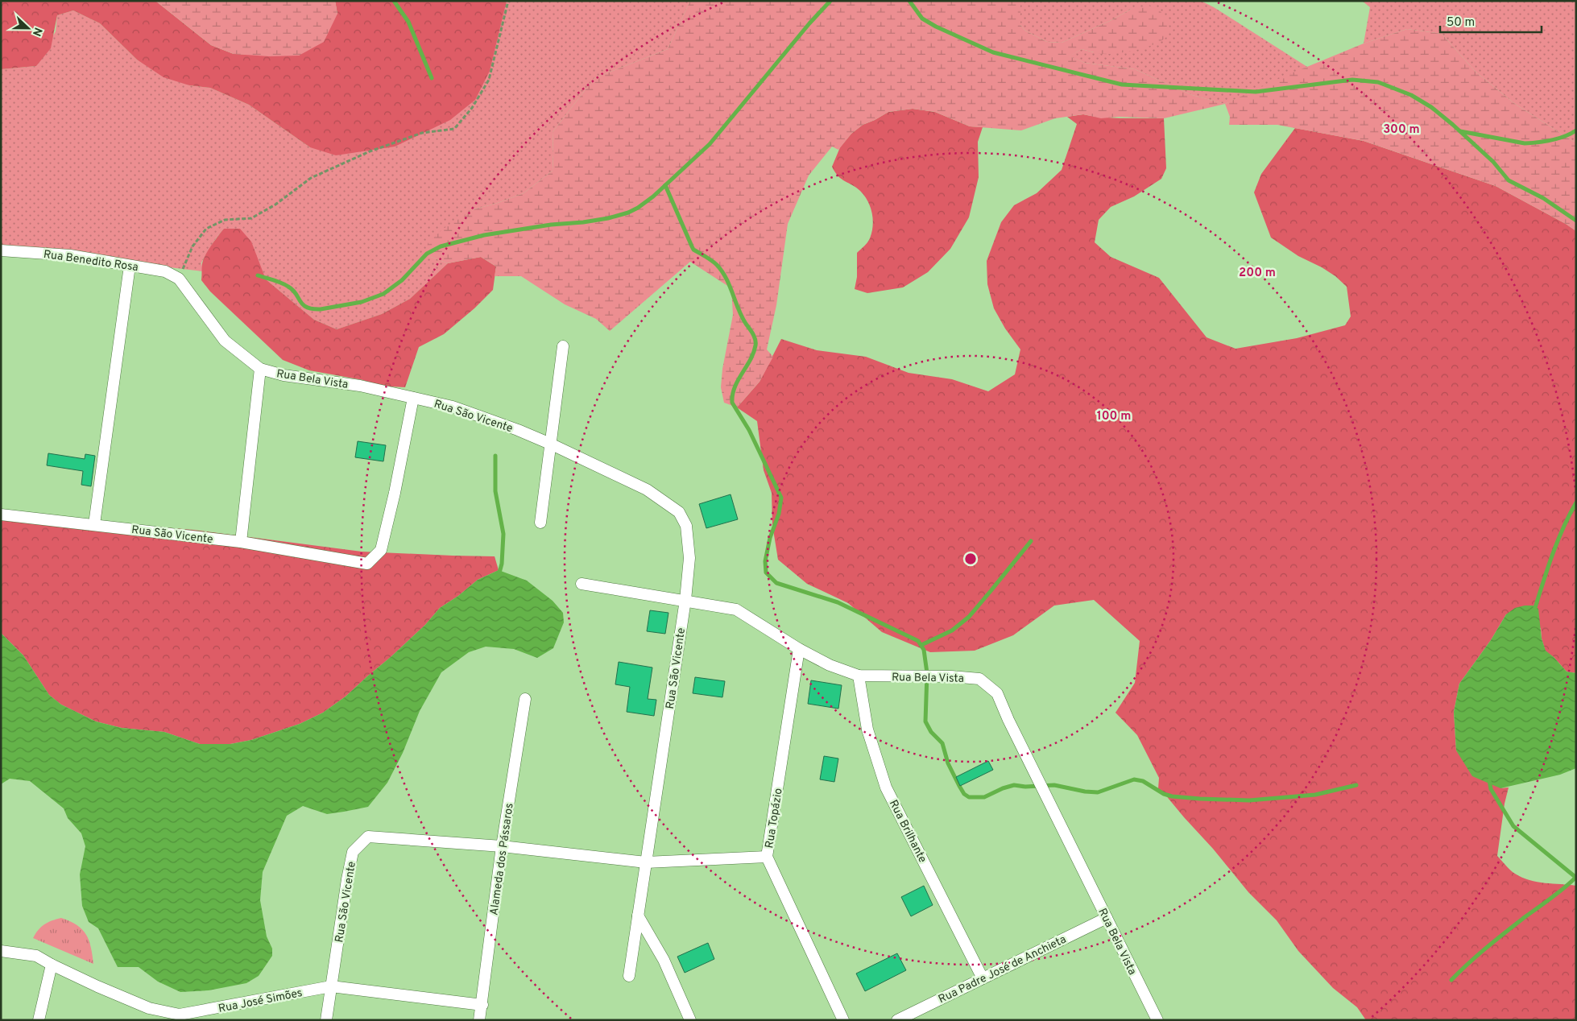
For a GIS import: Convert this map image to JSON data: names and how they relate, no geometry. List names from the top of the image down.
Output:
{
  "streets": {
    "street": [
      "Rua Benedito Rosa",
      "Rua Bela Vista",
      "Rua São Vicente",
      "Rua Topázio",
      "Rua Brilhante",
      "Alameda dos Pássaros",
      "Rua Padre José de Anchieta",
      "Rua José Simões"
    ]
  },
  "crossings": [
    ["Rua Benedito Rosa", "Rua Bela Vista"],
    ["Rua Bela Vista", "Rua São Vicente"],
    ["Rua Bela Vista", "Rua Topázio"],
    ["Rua Bela Vista", "Rua Brilhante"],
    ["Rua Bela Vista", "Rua Padre José de Anchieta"],
    ["Rua São Vicente", "Rua Topázio"],
    ["Rua São Vicente", "Alameda dos Pássaros"],
    ["Rua São Vicente", "Rua José Simões"],
    ["Rua Brilhante", "Rua Padre José de Anchieta"],
    ["Alameda dos Pássaros", "Rua José Simões"]
  ],
  "scale_bar": "50 m",
  "north": "right",
  "rings": ["300 m", "200 m", "100 m"]
}
